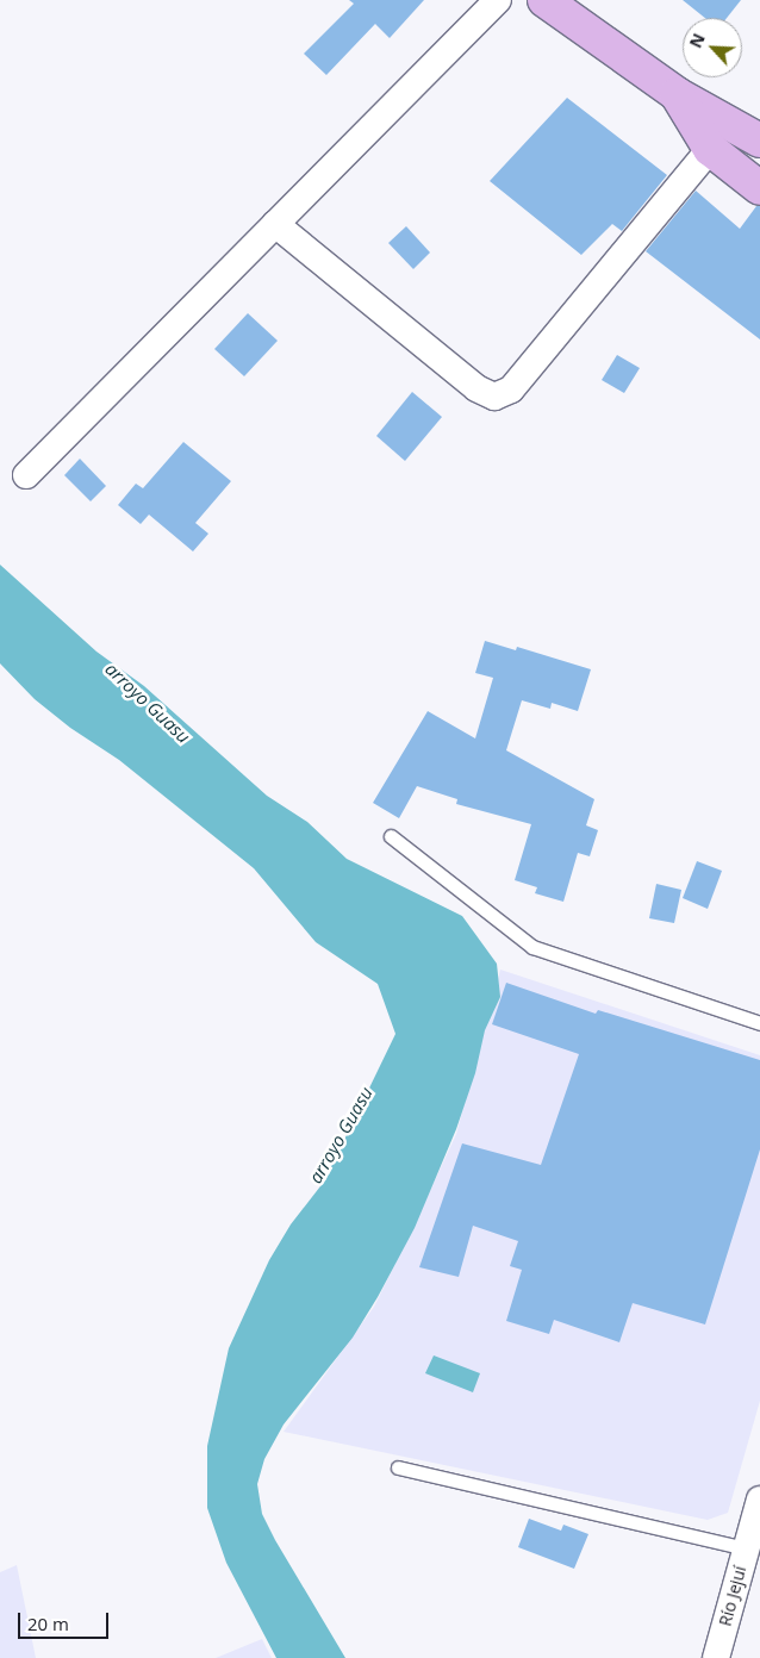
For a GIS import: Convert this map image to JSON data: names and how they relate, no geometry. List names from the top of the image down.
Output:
{
  "streets": {
    "street": ["Río Jejuí"]
  },
  "water": ["arroyo Guasu"],
  "scale_bar": "20 m",
  "north": "top left"
}
